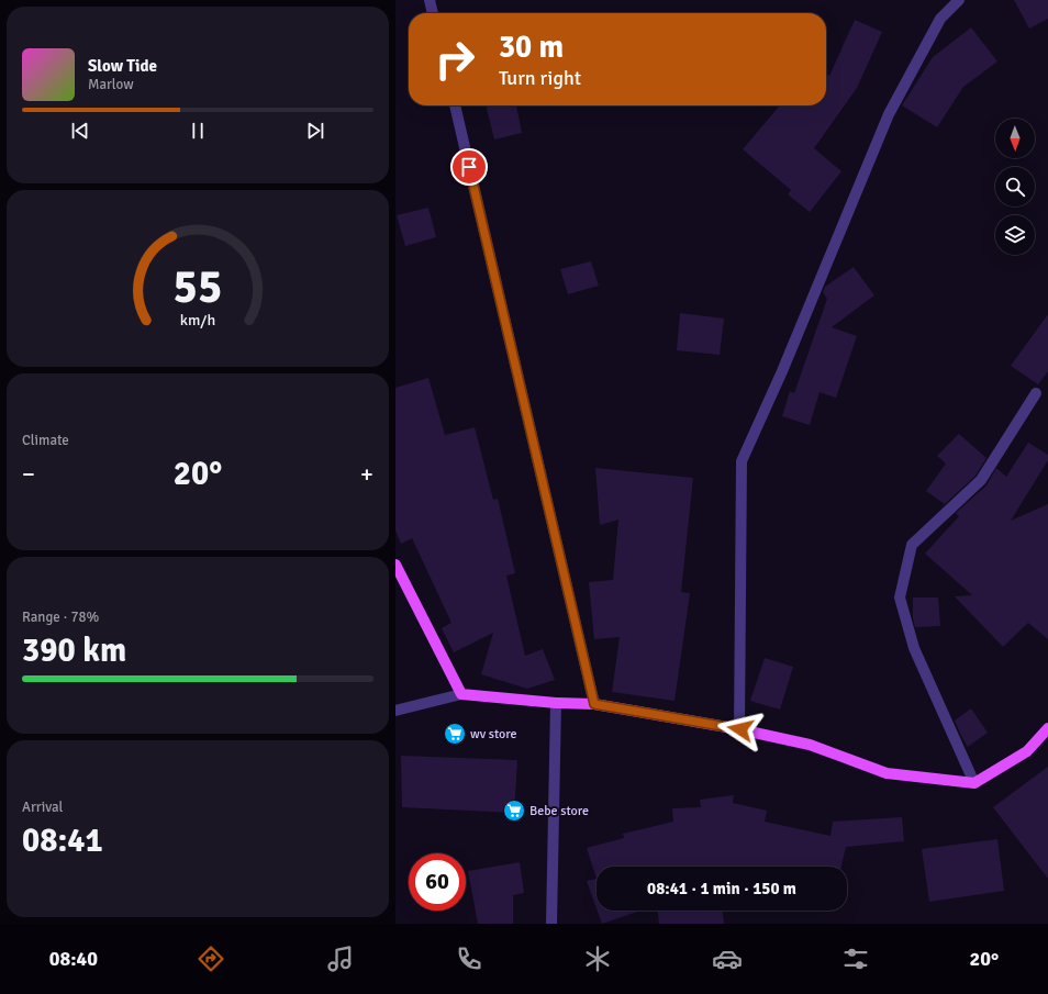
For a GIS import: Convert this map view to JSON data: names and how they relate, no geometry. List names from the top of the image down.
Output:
{
  "places": {
    "supermarket": ["wv store", "Bebe store"]
  },
  "north": "bottom",
  "page": {
    "turn": ["30 m", "Turn right"],
    "song": ["Slow Tide", "Marlow"],
    "tile": [
      "Climate",
      ["Range · 78%", "390 km"],
      ["Arrival", "08:41"]
    ],
    "heat": ["−", "20°", "+"],
    "limit": "60",
    "trip": "08:41 · 1 min · 150 m",
    "tabs": ["08:40", "20°"],
    "gauge": ["55", "km/h"]
  }
}
